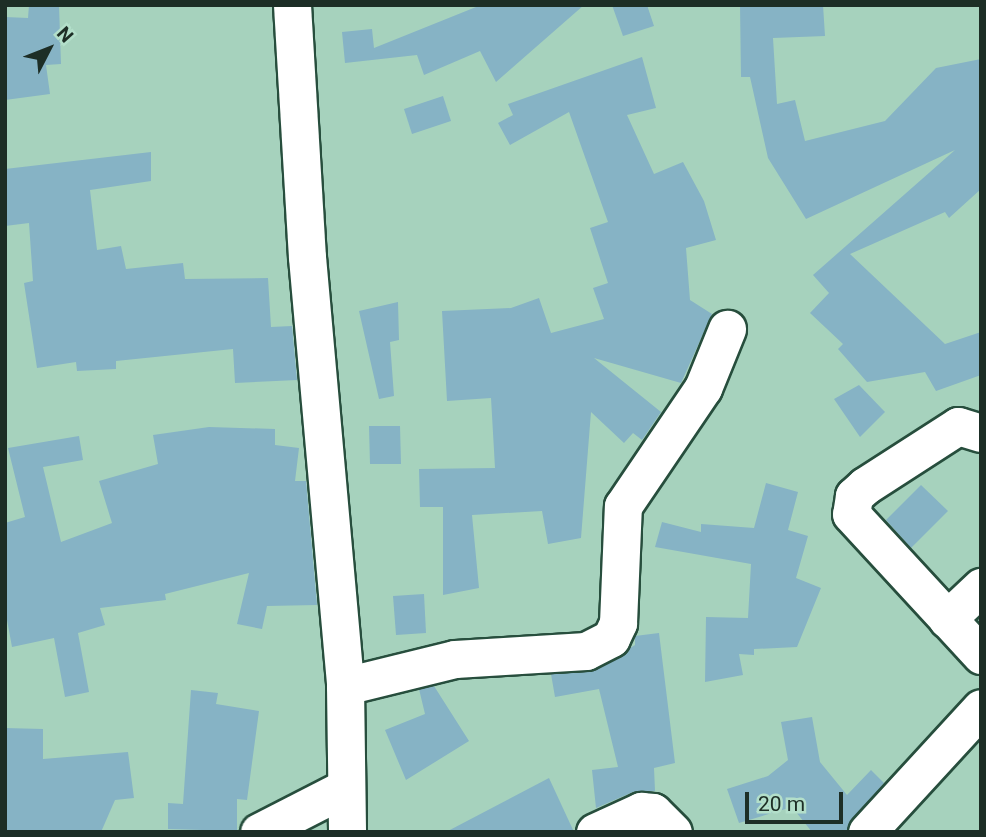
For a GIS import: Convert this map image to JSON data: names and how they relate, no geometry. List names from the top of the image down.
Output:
{
  "scale_bar": "20 m",
  "north": "top right"
}
